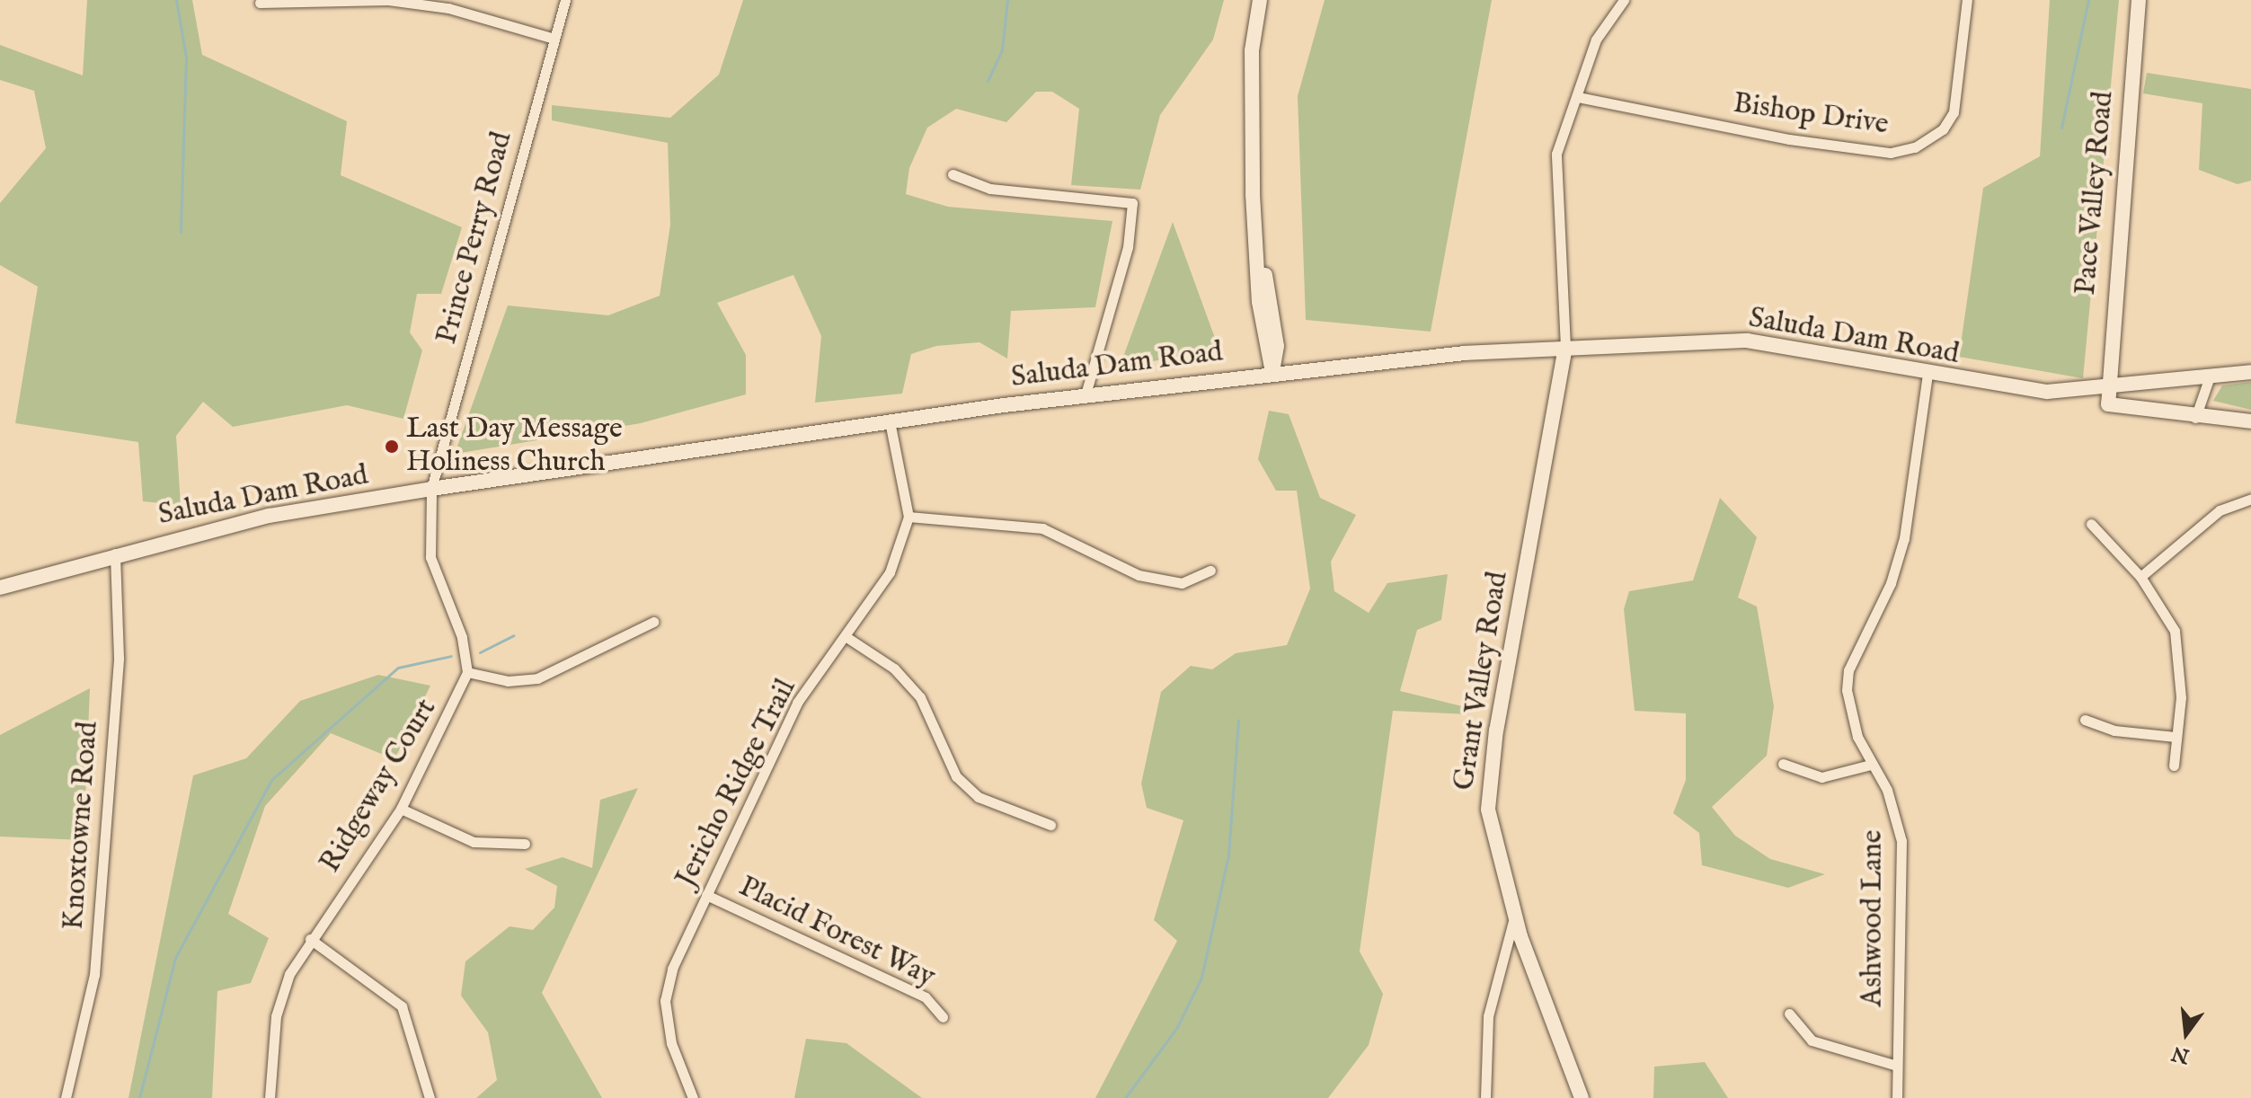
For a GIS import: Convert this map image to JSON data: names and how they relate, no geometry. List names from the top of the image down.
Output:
{
  "streets": {
    "street": [
      "Bishop Drive",
      "Pace Valley Road",
      "Prince Perry Road",
      "Saluda Dam Road",
      "Grant Valley Road",
      "Jericho Ridge Trail",
      "Ridgeway Court",
      "Knoxtowne Road",
      "Ashwood Lane",
      "Placid Forest Way"
    ]
  },
  "crossings": [
    ["Pace Valley Road", "Saluda Dam Road"],
    ["Prince Perry Road", "Saluda Dam Road"],
    ["Saluda Dam Road", "Grant Valley Road"],
    ["Saluda Dam Road", "Jericho Ridge Trail"],
    ["Saluda Dam Road", "Knoxtowne Road"],
    ["Saluda Dam Road", "Ashwood Lane"],
    ["Jericho Ridge Trail", "Placid Forest Way"]
  ],
  "places": ["Last Day Message Holiness Church"],
  "north": "bottom"
}
